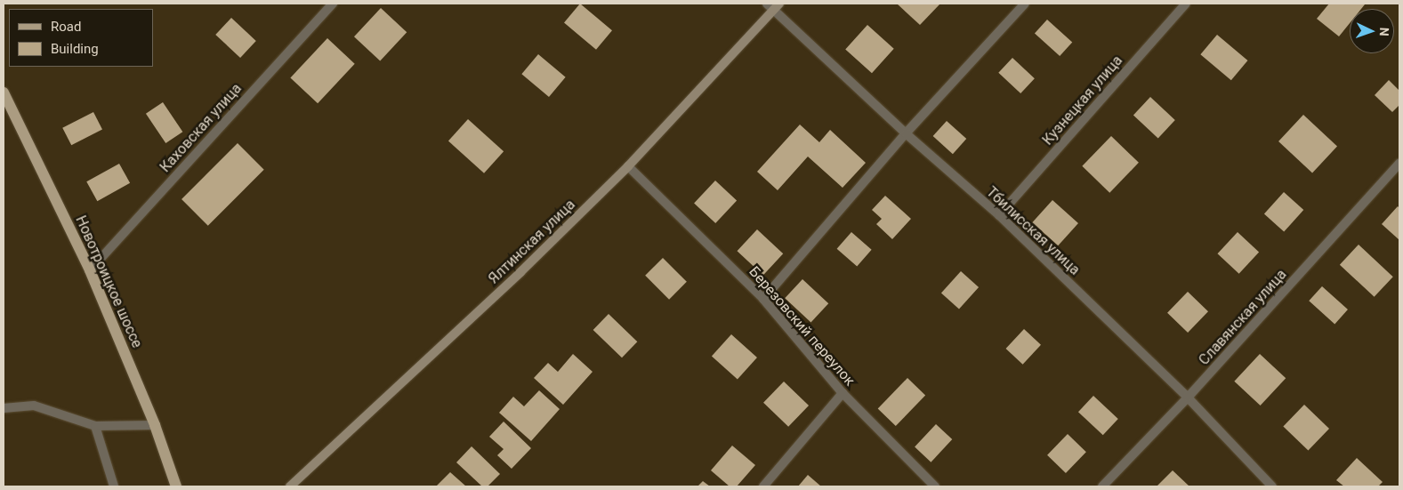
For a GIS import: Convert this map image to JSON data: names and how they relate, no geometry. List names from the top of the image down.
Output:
{
  "streets": {
    "main road": ["Ялтинская улица", "Новотроицкое шоссе"],
    "street": [
      "Кузнецкая улица",
      "Каховская улица",
      "Тбилисская улица",
      "Славянская улица",
      "Березовский переулок"
    ]
  },
  "crossings": [
    ["Кузнецкая улица", "Тбилисская улица"],
    ["Каховская улица", "Новотроицкое шоссе"],
    ["Тбилисская улица", "Ялтинская улица"],
    ["Тбилисская улица", "Славянская улица"],
    ["Ялтинская улица", "Березовский переулок"]
  ],
  "legend": ["Road", "Building"],
  "north": "right"
}
